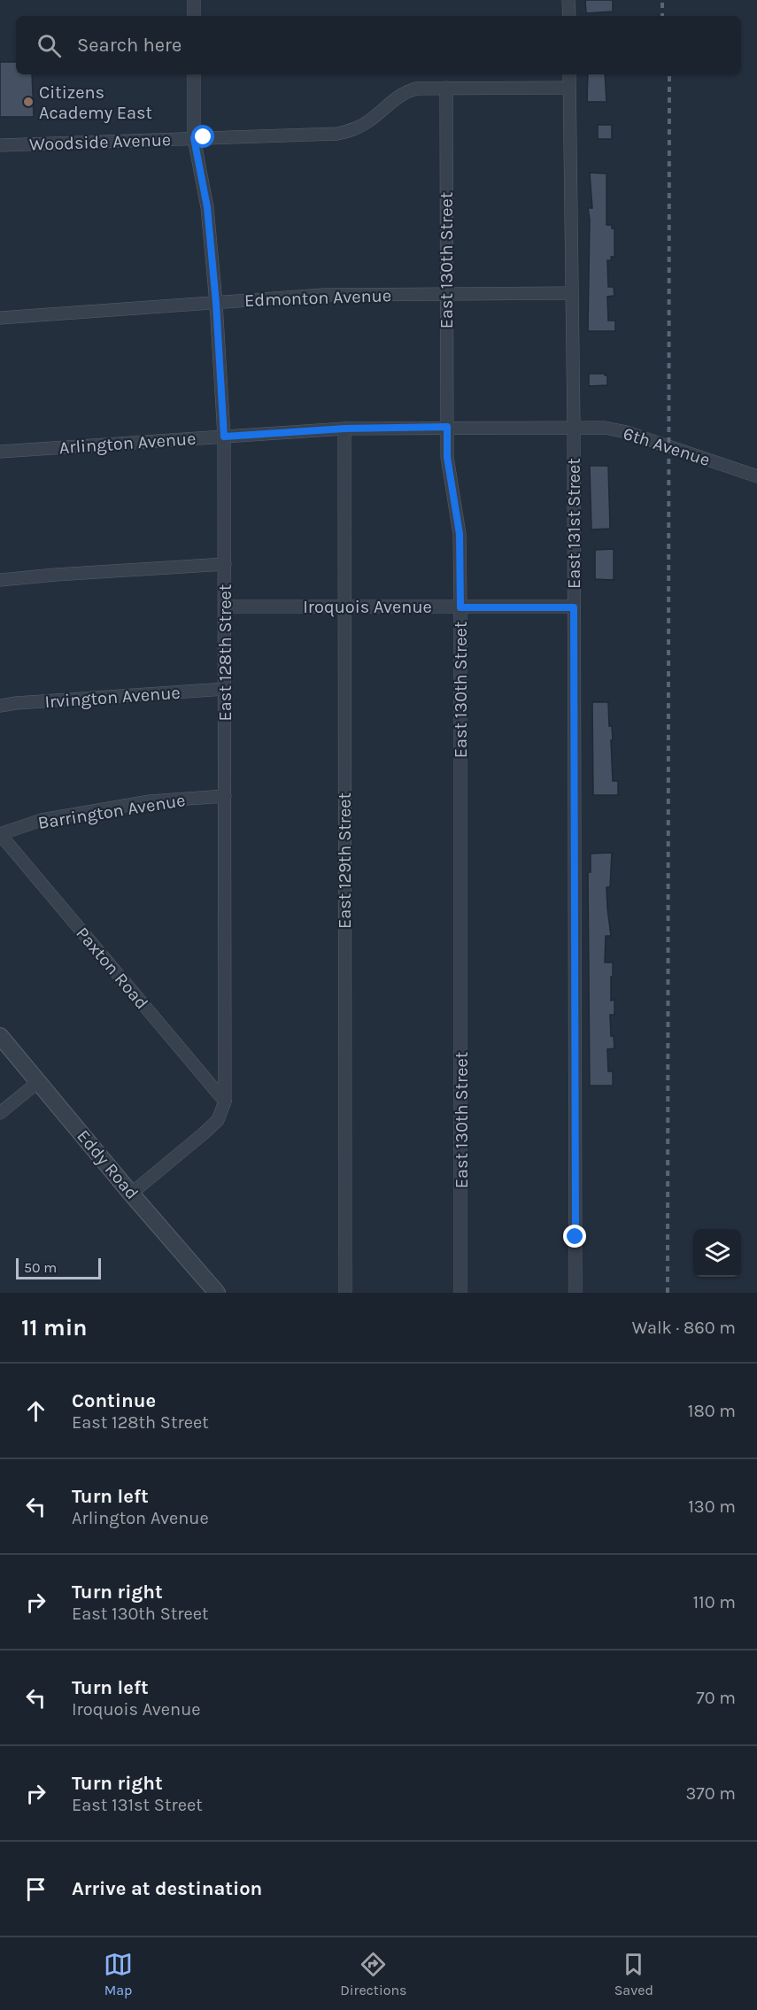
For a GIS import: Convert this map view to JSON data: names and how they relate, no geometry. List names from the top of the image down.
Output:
{
  "streets": {
    "street": [
      "Woodside Avenue",
      "East 130th Street",
      "Edmonton Avenue",
      "Arlington Avenue",
      "6th Avenue",
      "East 131st Street",
      "Iroquois Avenue",
      "East 128th Street",
      "Irvington Avenue",
      "Barrington Avenue",
      "East 129th Street",
      "Paxton Road",
      "Eddy Road"
    ]
  },
  "crossings": [
    ["Woodside Avenue", "East 130th Street"],
    ["Woodside Avenue", "East 131st Street"],
    ["Woodside Avenue", "East 128th Street"],
    ["East 130th Street", "Edmonton Avenue"],
    ["East 130th Street", "Arlington Avenue"],
    ["East 130th Street", "Iroquois Avenue"],
    ["Edmonton Avenue", "East 131st Street"],
    ["Edmonton Avenue", "East 128th Street"],
    ["Arlington Avenue", "6th Avenue"],
    ["Arlington Avenue", "East 131st Street"],
    ["Arlington Avenue", "East 128th Street"],
    ["Arlington Avenue", "East 129th Street"],
    ["6th Avenue", "East 131st Street"],
    ["East 131st Street", "Iroquois Avenue"],
    ["Iroquois Avenue", "East 128th Street"],
    ["Iroquois Avenue", "East 129th Street"],
    ["East 128th Street", "Irvington Avenue"],
    ["East 128th Street", "Barrington Avenue"],
    ["East 128th Street", "Paxton Road"],
    ["East 128th Street", "Eddy Road"],
    ["Barrington Avenue", "Paxton Road"]
  ],
  "places": ["Citizens Academy East"],
  "scale_bar": "50 m",
  "page": {
    "search": "Search here",
    "scale": "50 m",
    "heading": ["11 min", "Walk · 860 m"],
    "list": [
      ["Continue", "East 128th Street", "180 m"],
      ["Turn left", "Arlington Avenue", "130 m"],
      ["Turn right", "East 130th Street", "110 m"],
      ["Turn left", "Iroquois Avenue", "70 m"],
      ["Turn right", "East 131st Street", "370 m"],
      "Arrive at destination"
    ],
    "nav": ["Map", "Directions", "Saved"]
  }
}
